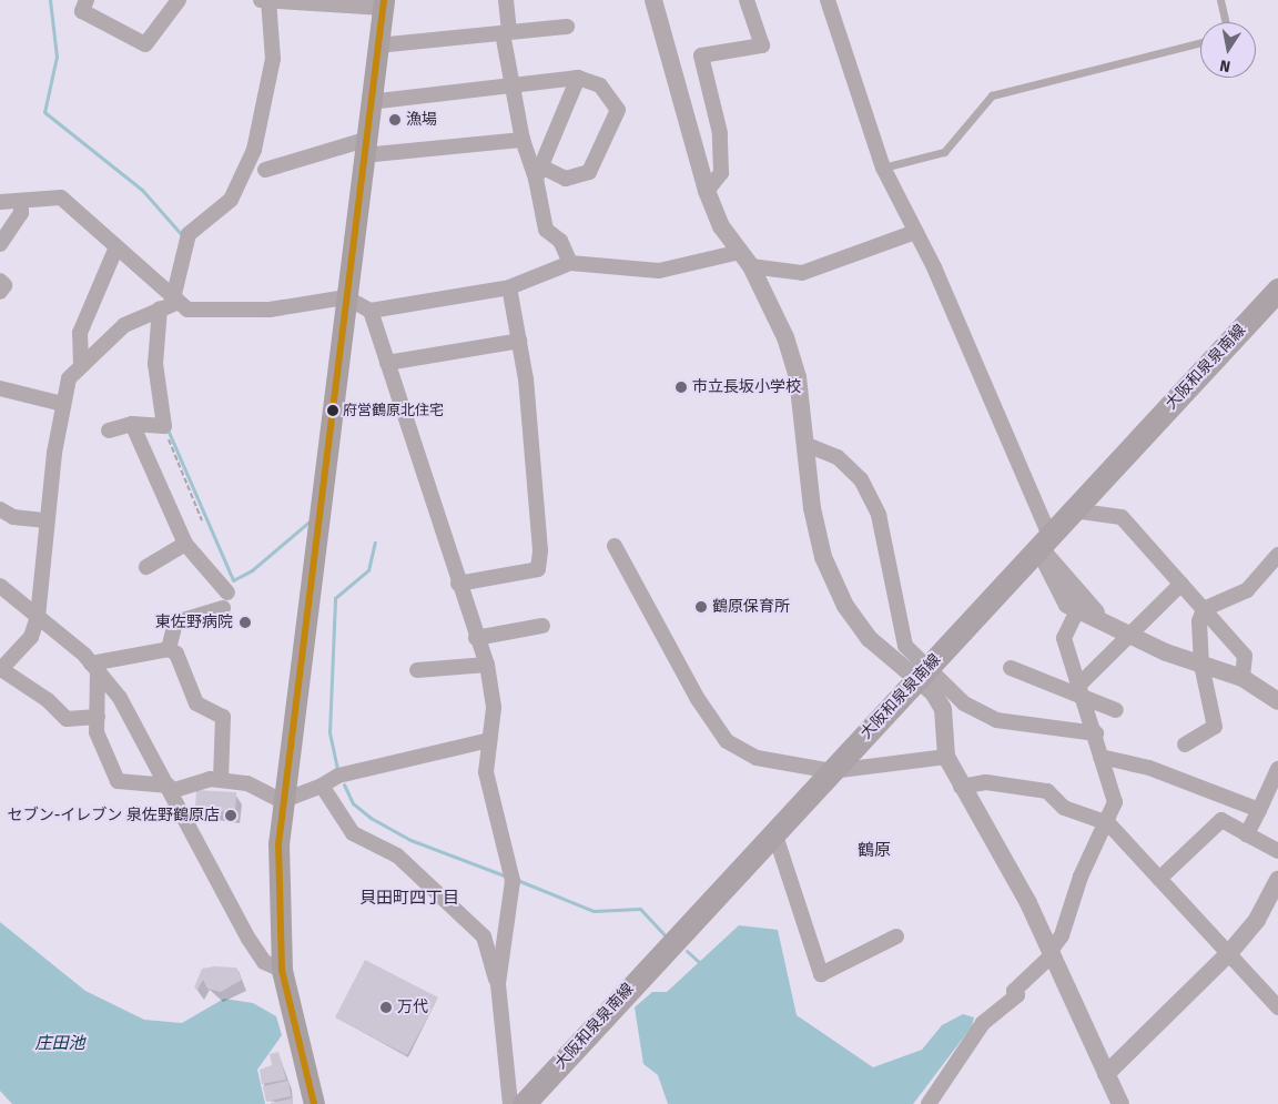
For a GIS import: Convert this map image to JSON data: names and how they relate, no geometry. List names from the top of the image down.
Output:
{
  "streets": {
    "main road": ["大阪和泉泉南線"]
  },
  "districts": ["鶴原", "貝田町四丁目"],
  "water": ["庄田池"],
  "places": [
    "漁場",
    "市立長坂小学校",
    "府営鶴原北住宅",
    "鶴原保育所",
    "東佐野病院",
    "セブン-イレブン 泉佐野鶴原店",
    "万代"
  ],
  "north": "bottom"
}
